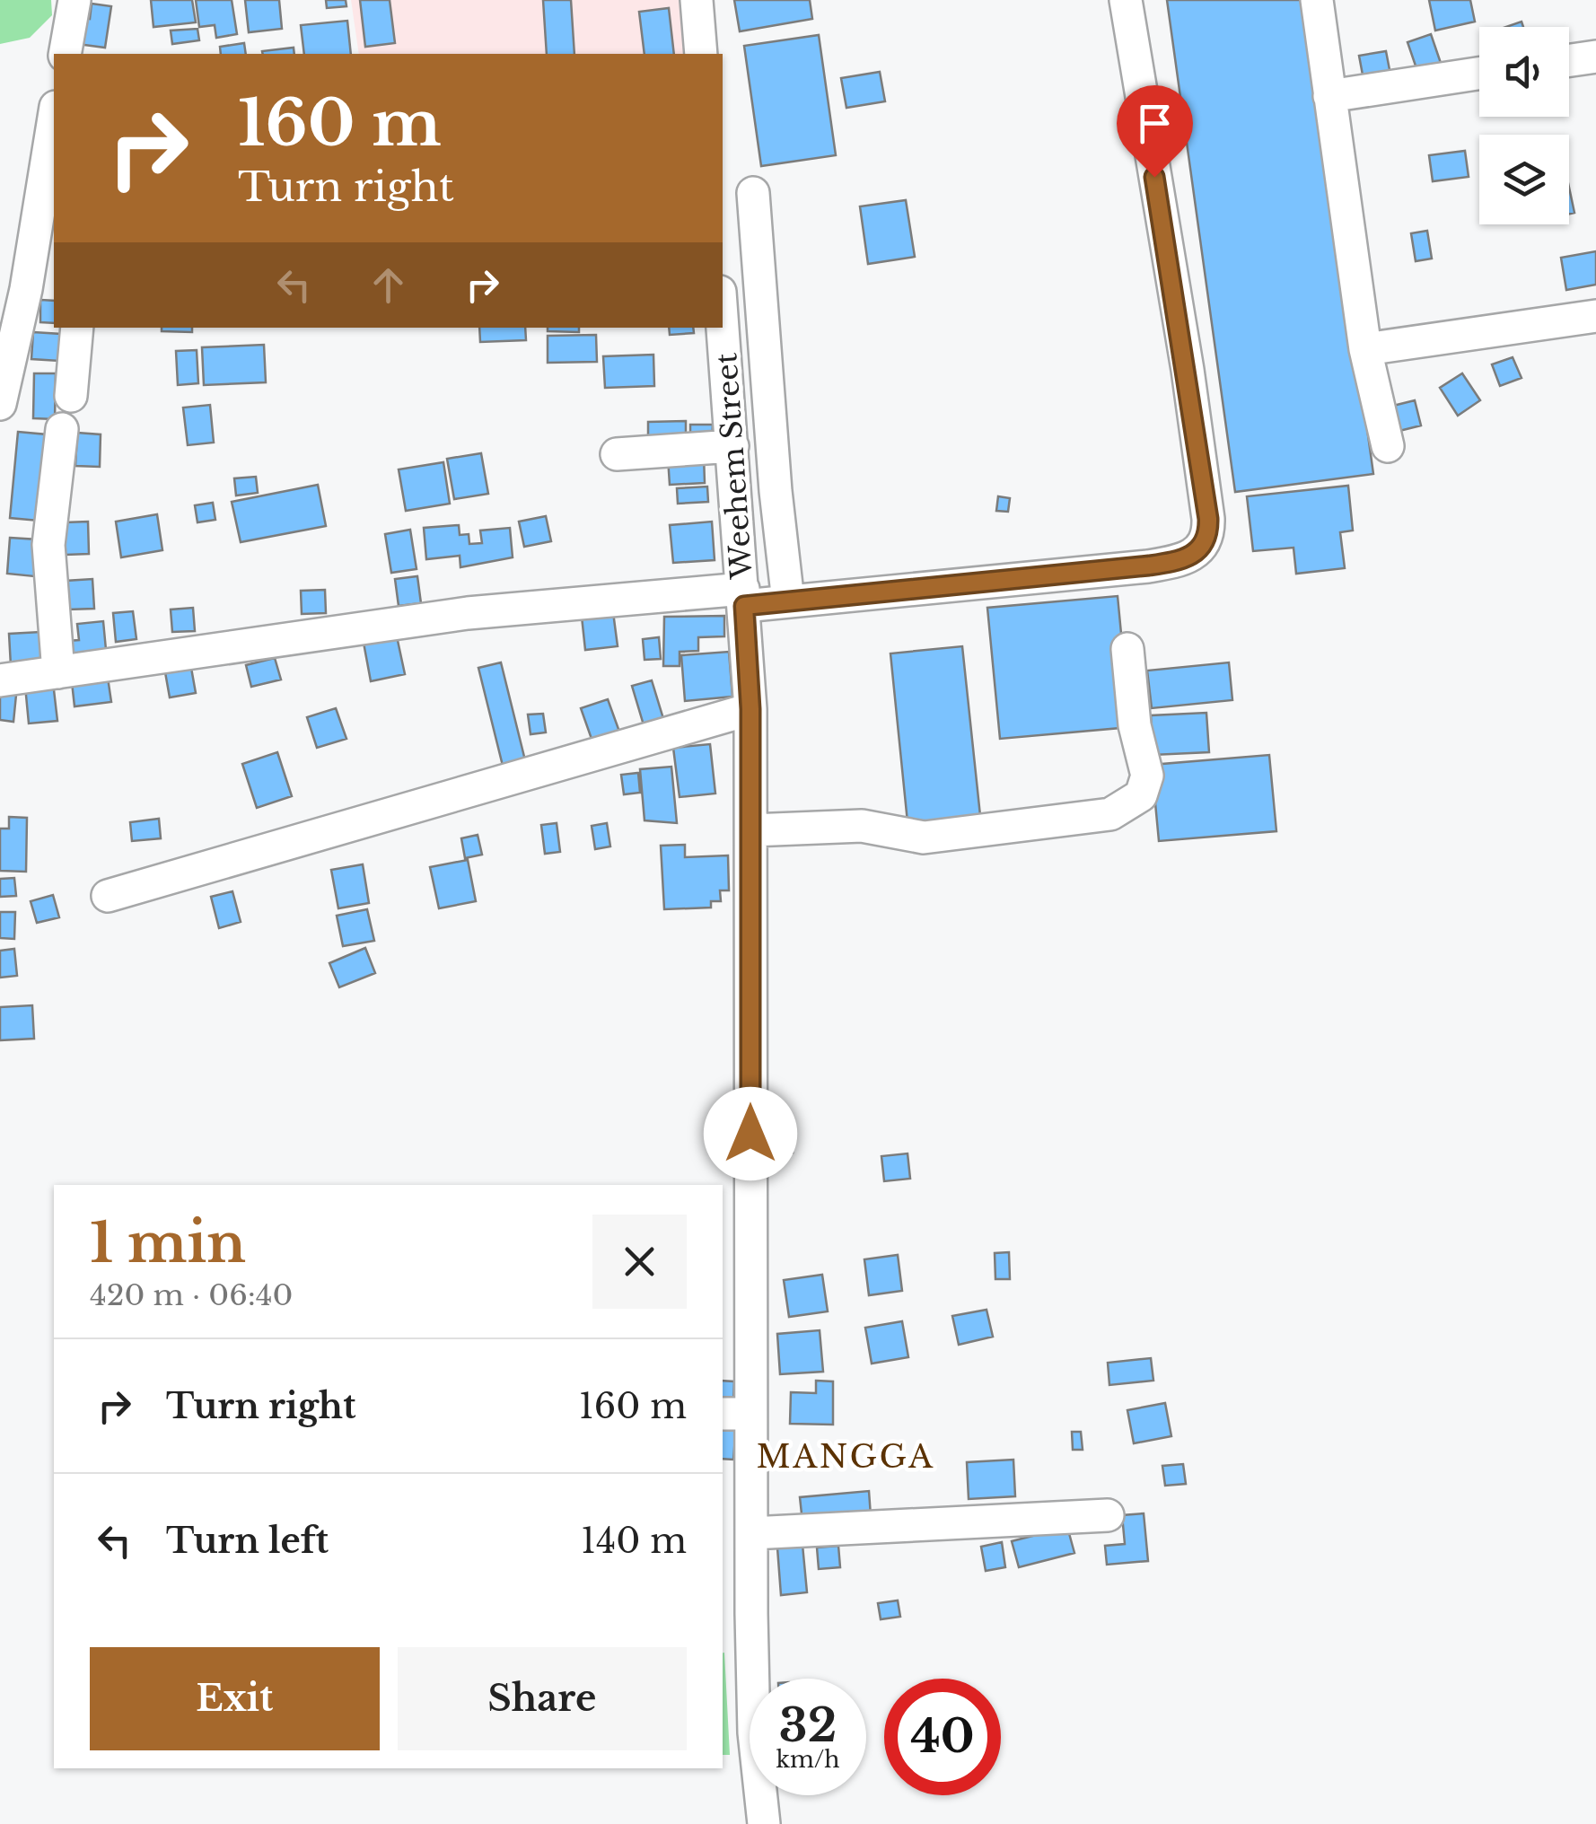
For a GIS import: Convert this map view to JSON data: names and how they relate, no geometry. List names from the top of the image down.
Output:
{
  "streets": {
    "street": ["Weehem Street"]
  },
  "districts": ["MANGGA"],
  "page": {
    "turn": ["160 m", "Turn right"],
    "heading": ["1 min", "420 m · 06:40"],
    "list": [
      {
        "name": "Turn right",
        "value": "160 m"
      },
      {
        "name": "Turn left",
        "value": "140 m"
      }
    ],
    "buttons": ["Exit", "Share"],
    "speed": "32 km/h",
    "limit": "40"
  }
}
